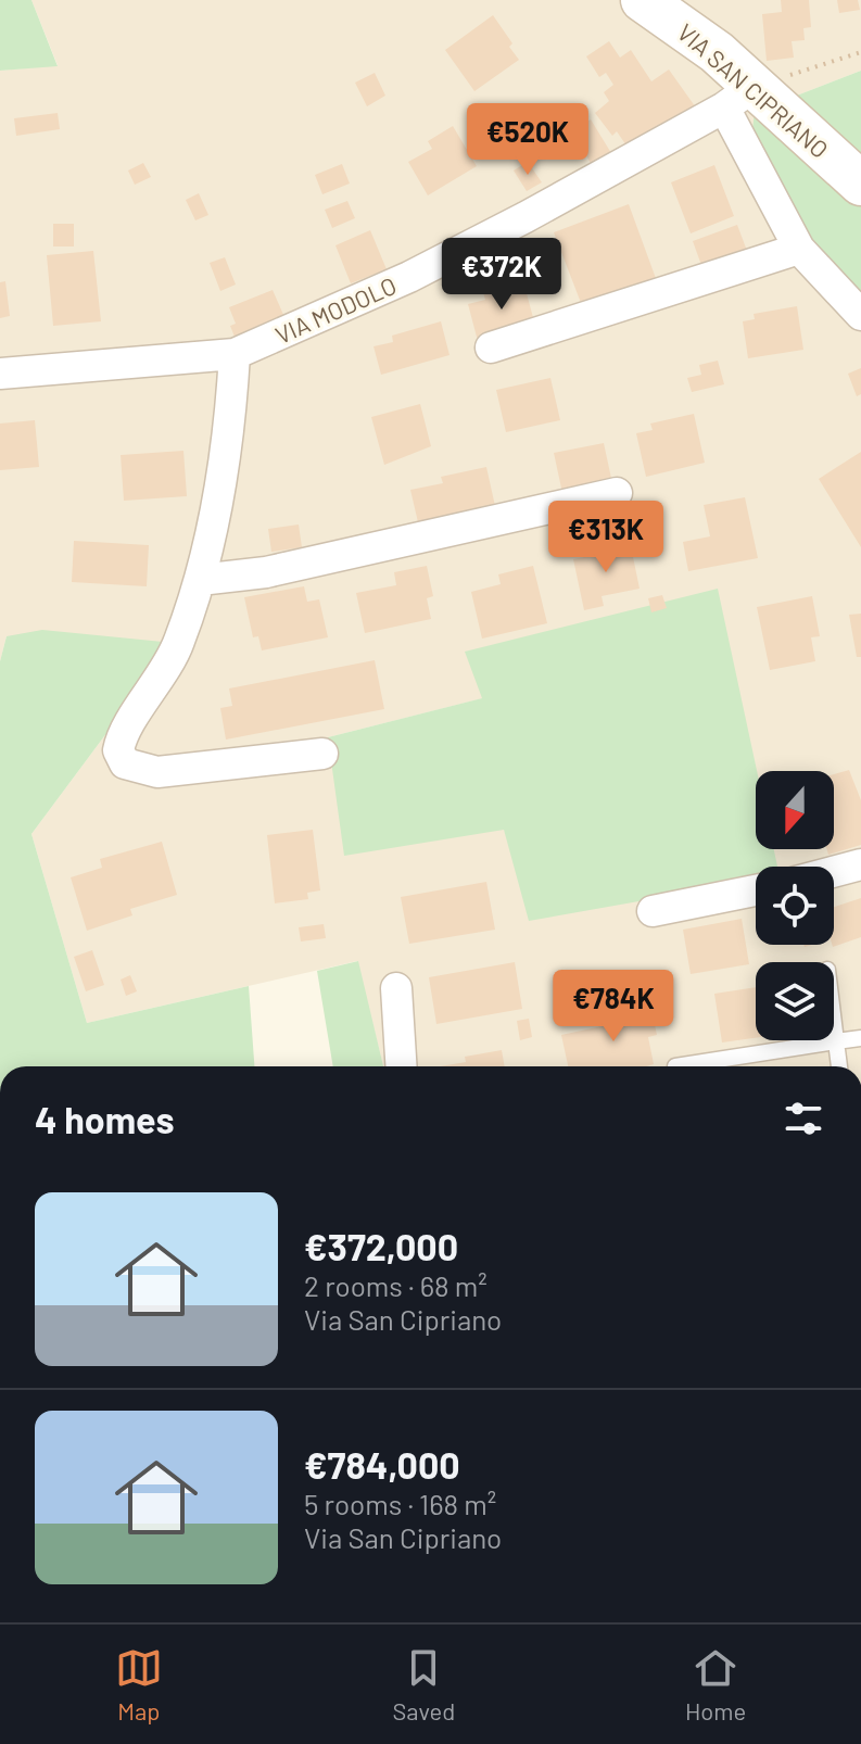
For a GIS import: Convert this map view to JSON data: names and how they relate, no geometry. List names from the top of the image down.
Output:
{
  "streets": {
    "main road": ["VIA SAN CIPRIANO"],
    "street": ["VIA MODOLO"]
  },
  "crossings": [
    ["VIA SAN CIPRIANO", "VIA MODOLO"]
  ],
  "north": "bottom",
  "page": {
    "price": [
      "€520K",
      "€372K",
      "€313K",
      "€784K"
    ],
    "heading": "4 homes",
    "list": [
      {
        "name": "€372,000",
        "note": "2 rooms · 68 m² · Via San Cipriano"
      },
      {
        "name": "€784,000",
        "note": "5 rooms · 168 m² · Via San Cipriano"
      }
    ],
    "tabs": ["Map", "Saved", "Home"]
  }
}
